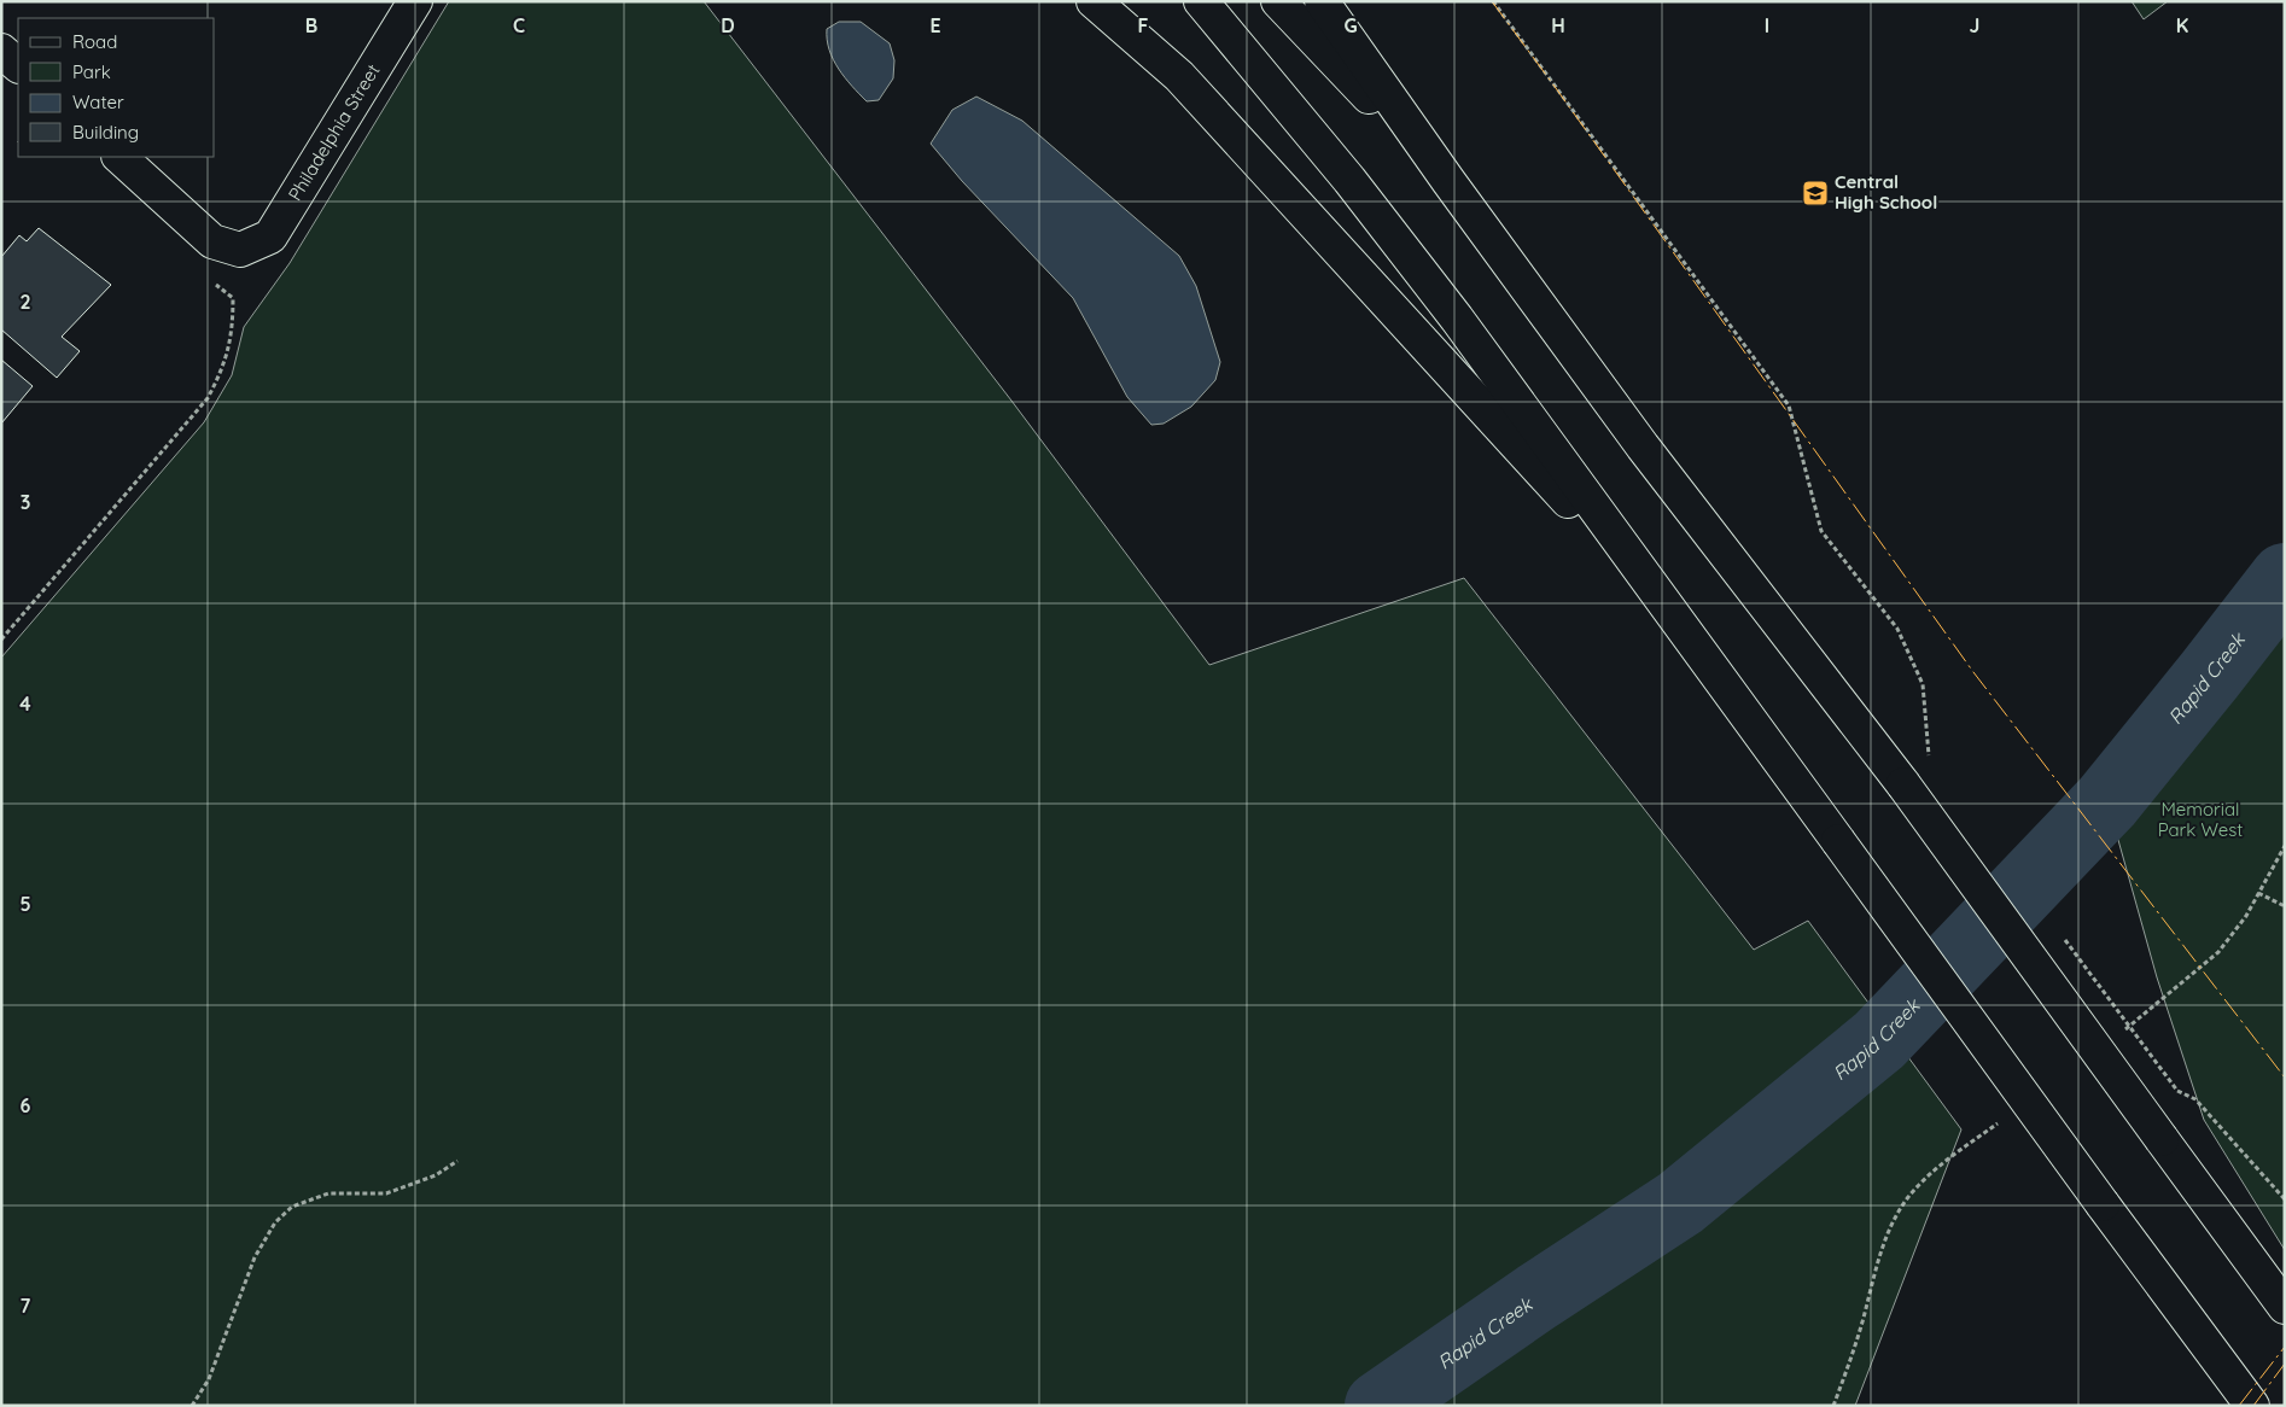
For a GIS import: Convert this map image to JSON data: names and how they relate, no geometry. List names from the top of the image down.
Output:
{
  "streets": {
    "main road": ["Philadelphia Street"]
  },
  "water": ["Rapid Creek"],
  "parks": ["Memorial Park West"],
  "places": {
    "school or university": ["Central High School"]
  },
  "legend": [
    "Road",
    "Park",
    "Water",
    "Building"
  ],
  "grid": {
    "columns": [
      "B",
      "C",
      "D",
      "E",
      "F",
      "G",
      "H",
      "I",
      "J",
      "K"
    ],
    "rows": [
      "2",
      "3",
      "4",
      "5",
      "6",
      "7"
    ]
  }
}
